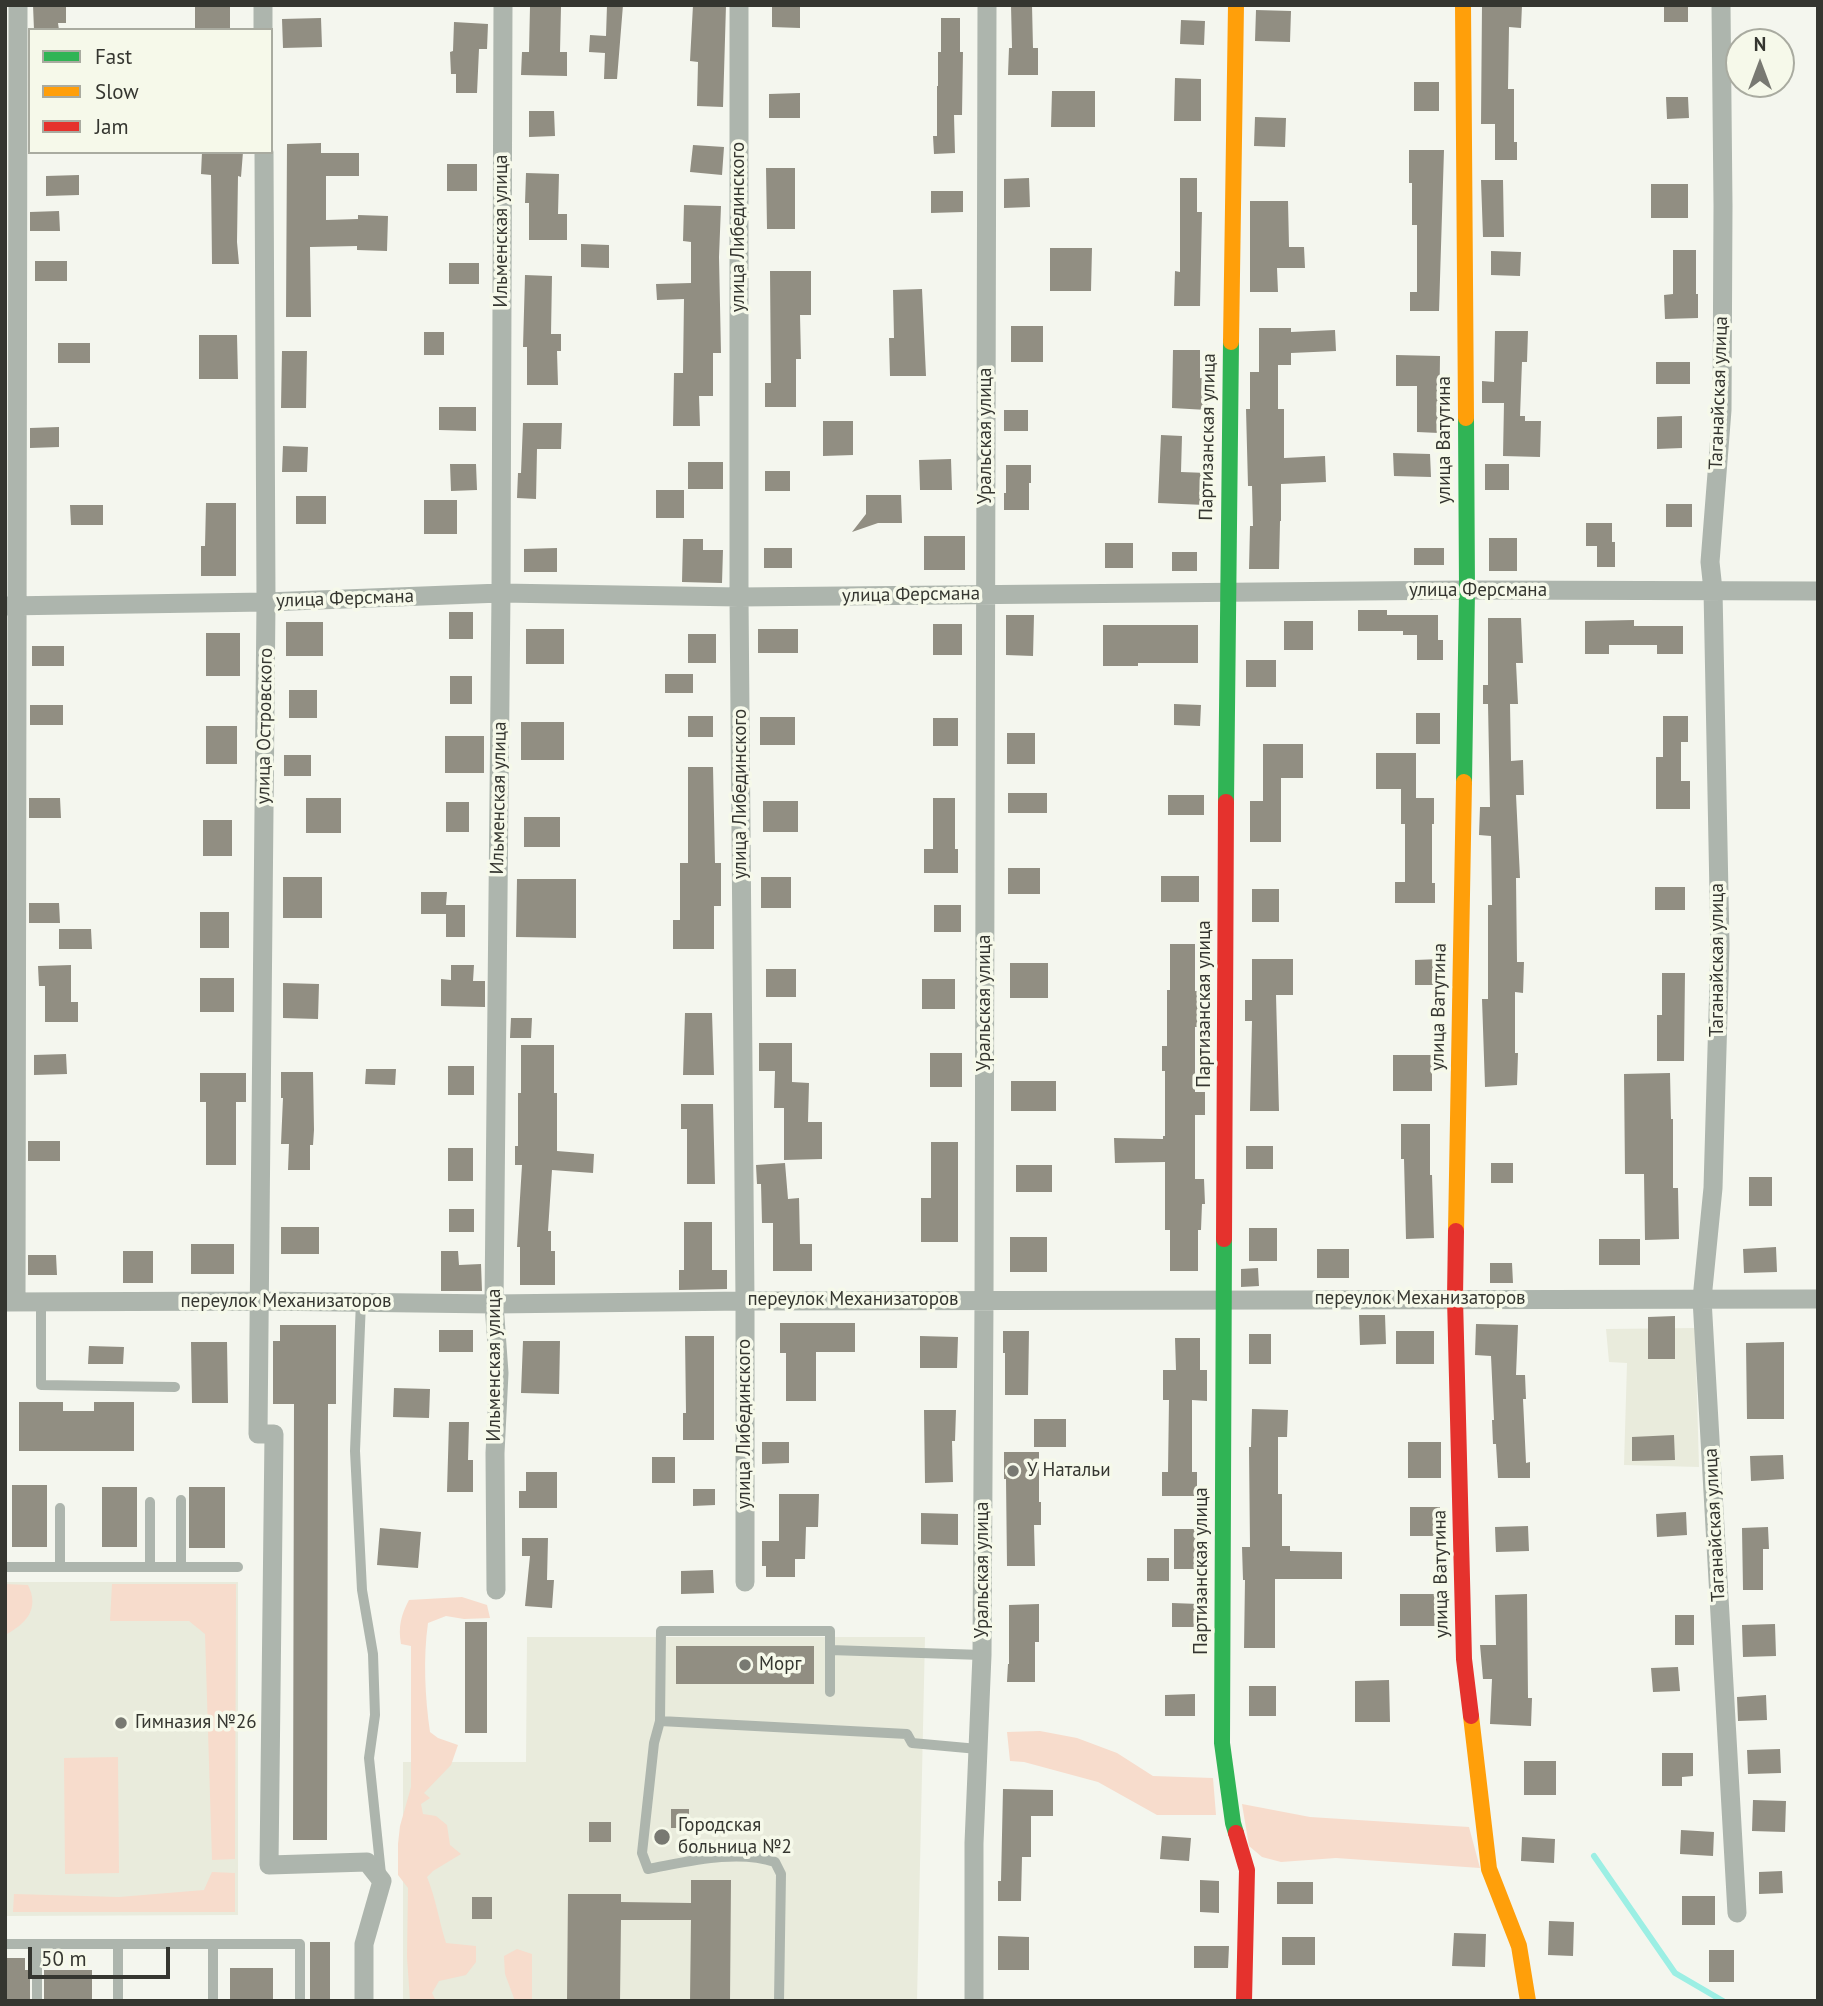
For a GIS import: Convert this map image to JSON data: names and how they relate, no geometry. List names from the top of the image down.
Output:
{
  "streets": {
    "street": [
      "улица Либединского",
      "Ильменская улица",
      "Таганайская улица",
      "Уральская улица",
      "Партизанская улица",
      "улица Ватутина",
      "улица Ферсмана",
      "улица Островского",
      "переулок Механизаторов"
    ]
  },
  "crossings": [
    ["улица Либединского", "улица Ферсмана"],
    ["улица Либединского", "переулок Механизаторов"],
    ["Ильменская улица", "улица Ферсмана"],
    ["Ильменская улица", "переулок Механизаторов"],
    ["Таганайская улица", "улица Ферсмана"],
    ["Таганайская улица", "переулок Механизаторов"],
    ["Уральская улица", "улица Ферсмана"],
    ["Уральская улица", "переулок Механизаторов"],
    ["Партизанская улица", "улица Ферсмана"],
    ["Партизанская улица", "переулок Механизаторов"],
    ["улица Ватутина", "улица Ферсмана"],
    ["улица Ватутина", "переулок Механизаторов"],
    ["улица Ферсмана", "улица Островского"],
    ["улица Островского", "переулок Механизаторов"]
  ],
  "places": [
    "У Натальи",
    "Морг",
    "Гимназия №26",
    "Городская больница №2"
  ],
  "legend": ["Fast", "Slow", "Jam"],
  "scale_bar": "50 m",
  "north": "top"
}
